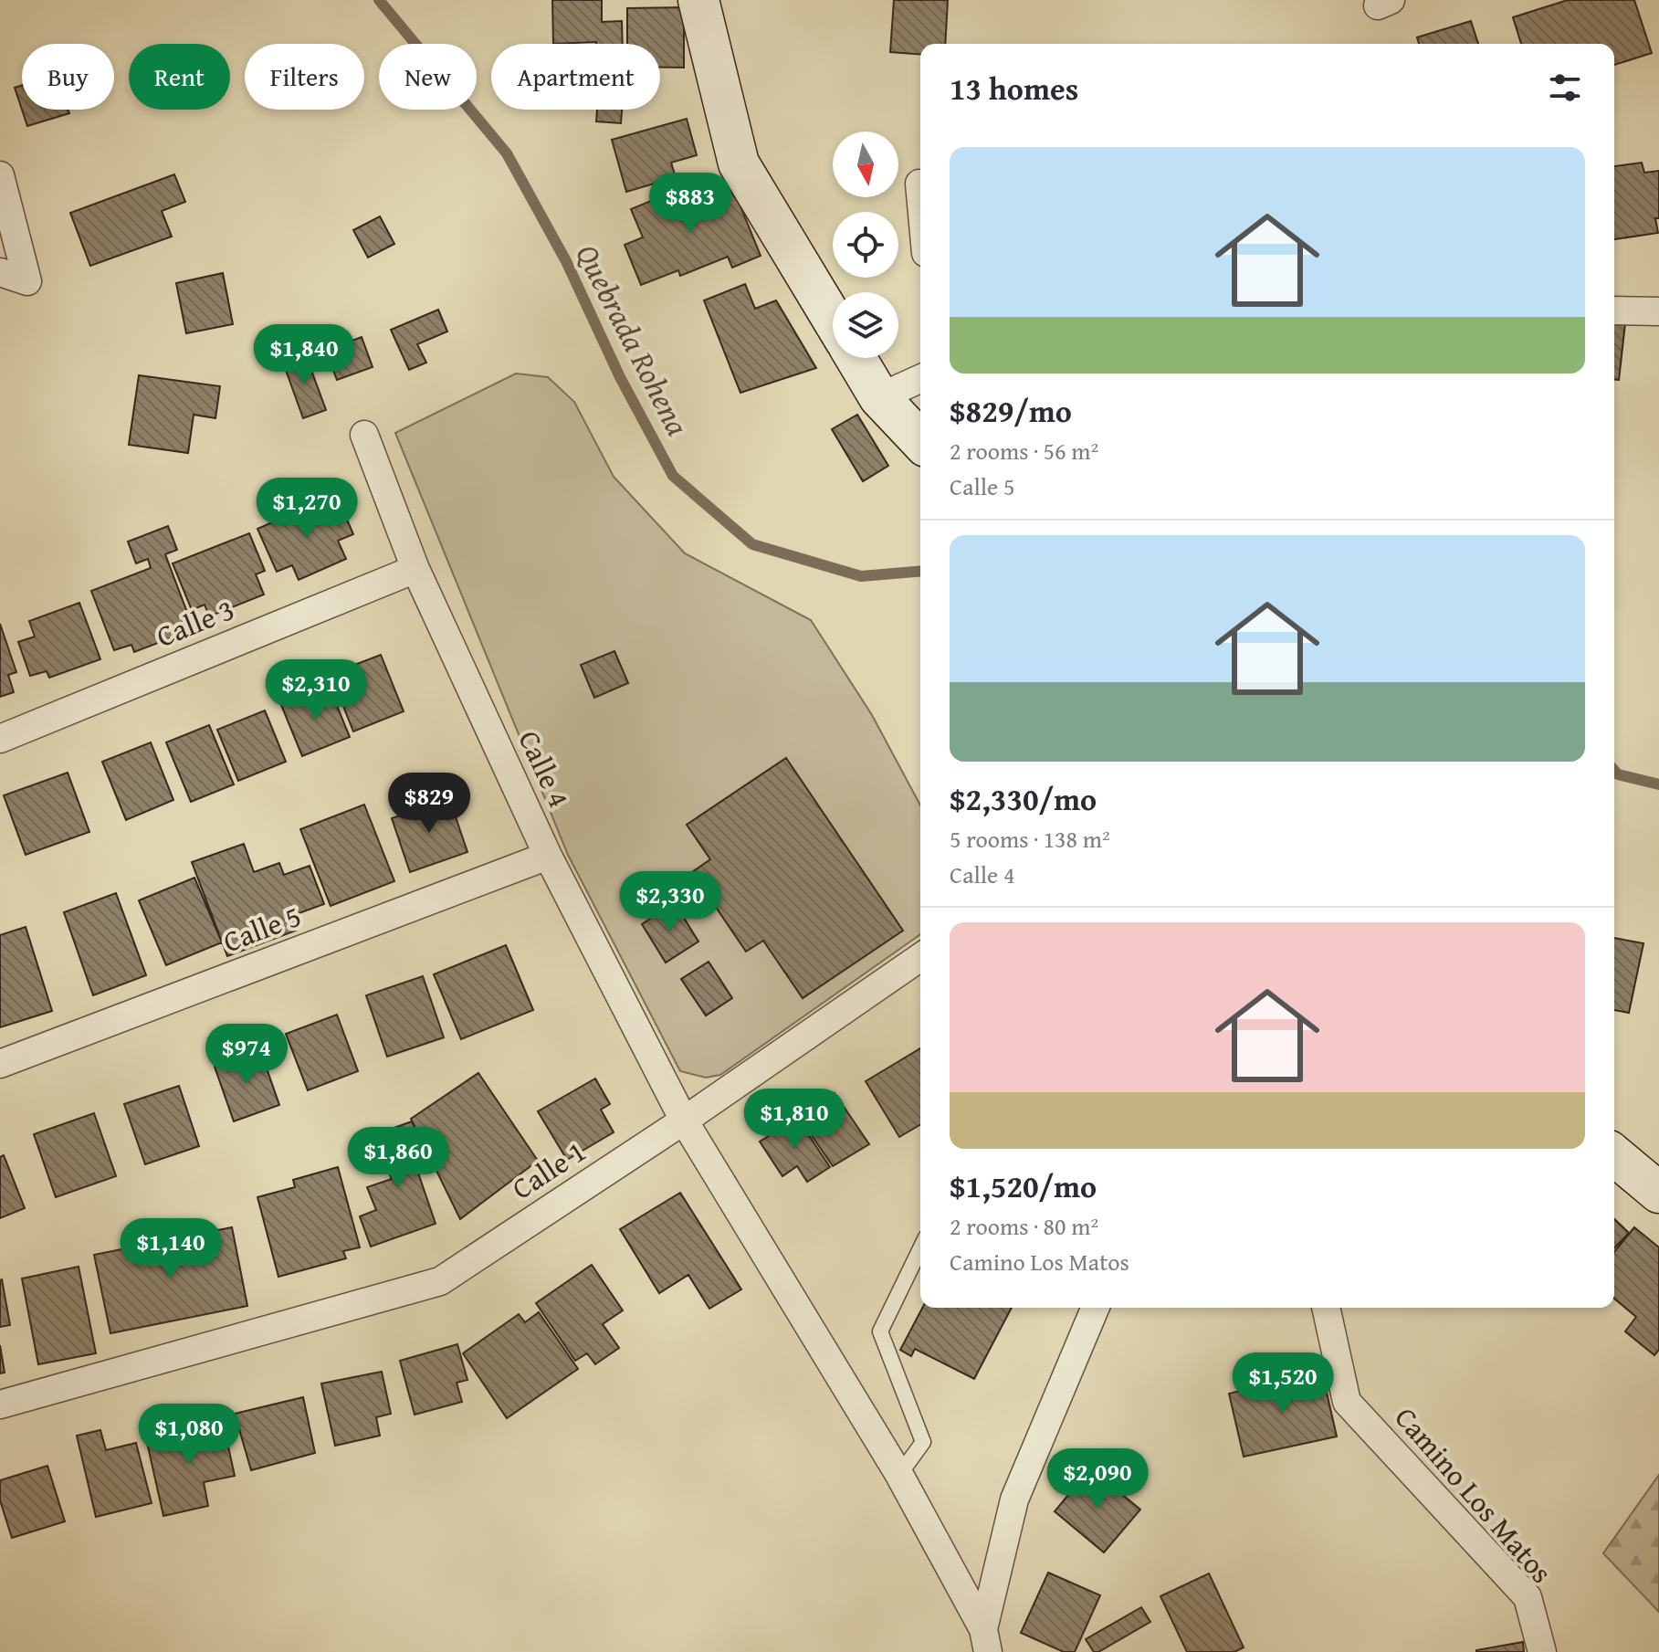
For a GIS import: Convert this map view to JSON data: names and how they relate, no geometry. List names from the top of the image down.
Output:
{
  "streets": {
    "street": [
      "Calle 3",
      "Calle 4",
      "Calle 5",
      "Calle 1",
      "Camino Los Matos"
    ]
  },
  "crossings": [
    ["Calle 3", "Calle 4"],
    ["Calle 4", "Calle 5"],
    ["Calle 4", "Calle 1"]
  ],
  "water": ["Quebrada Rohena"],
  "north": "bottom",
  "page": {
    "chip": [
      "Buy",
      "Rent",
      "Filters",
      "New",
      "Apartment"
    ],
    "heading": "13 homes",
    "list": [
      {
        "name": "$829/mo",
        "note": "2 rooms · 56 m² · Calle 5"
      },
      {
        "name": "$2,330/mo",
        "note": "5 rooms · 138 m² · Calle 4"
      },
      {
        "name": "$1,520/mo",
        "note": "2 rooms · 80 m² · Camino Los Matos"
      }
    ],
    "price": [
      "$883",
      "$1,840",
      "$1,270",
      "$2,310",
      "$829",
      "$2,330",
      "$974",
      "$1,810",
      "$1,860",
      "$1,140",
      "$1,520",
      "$1,080",
      "$2,090"
    ]
  }
}
